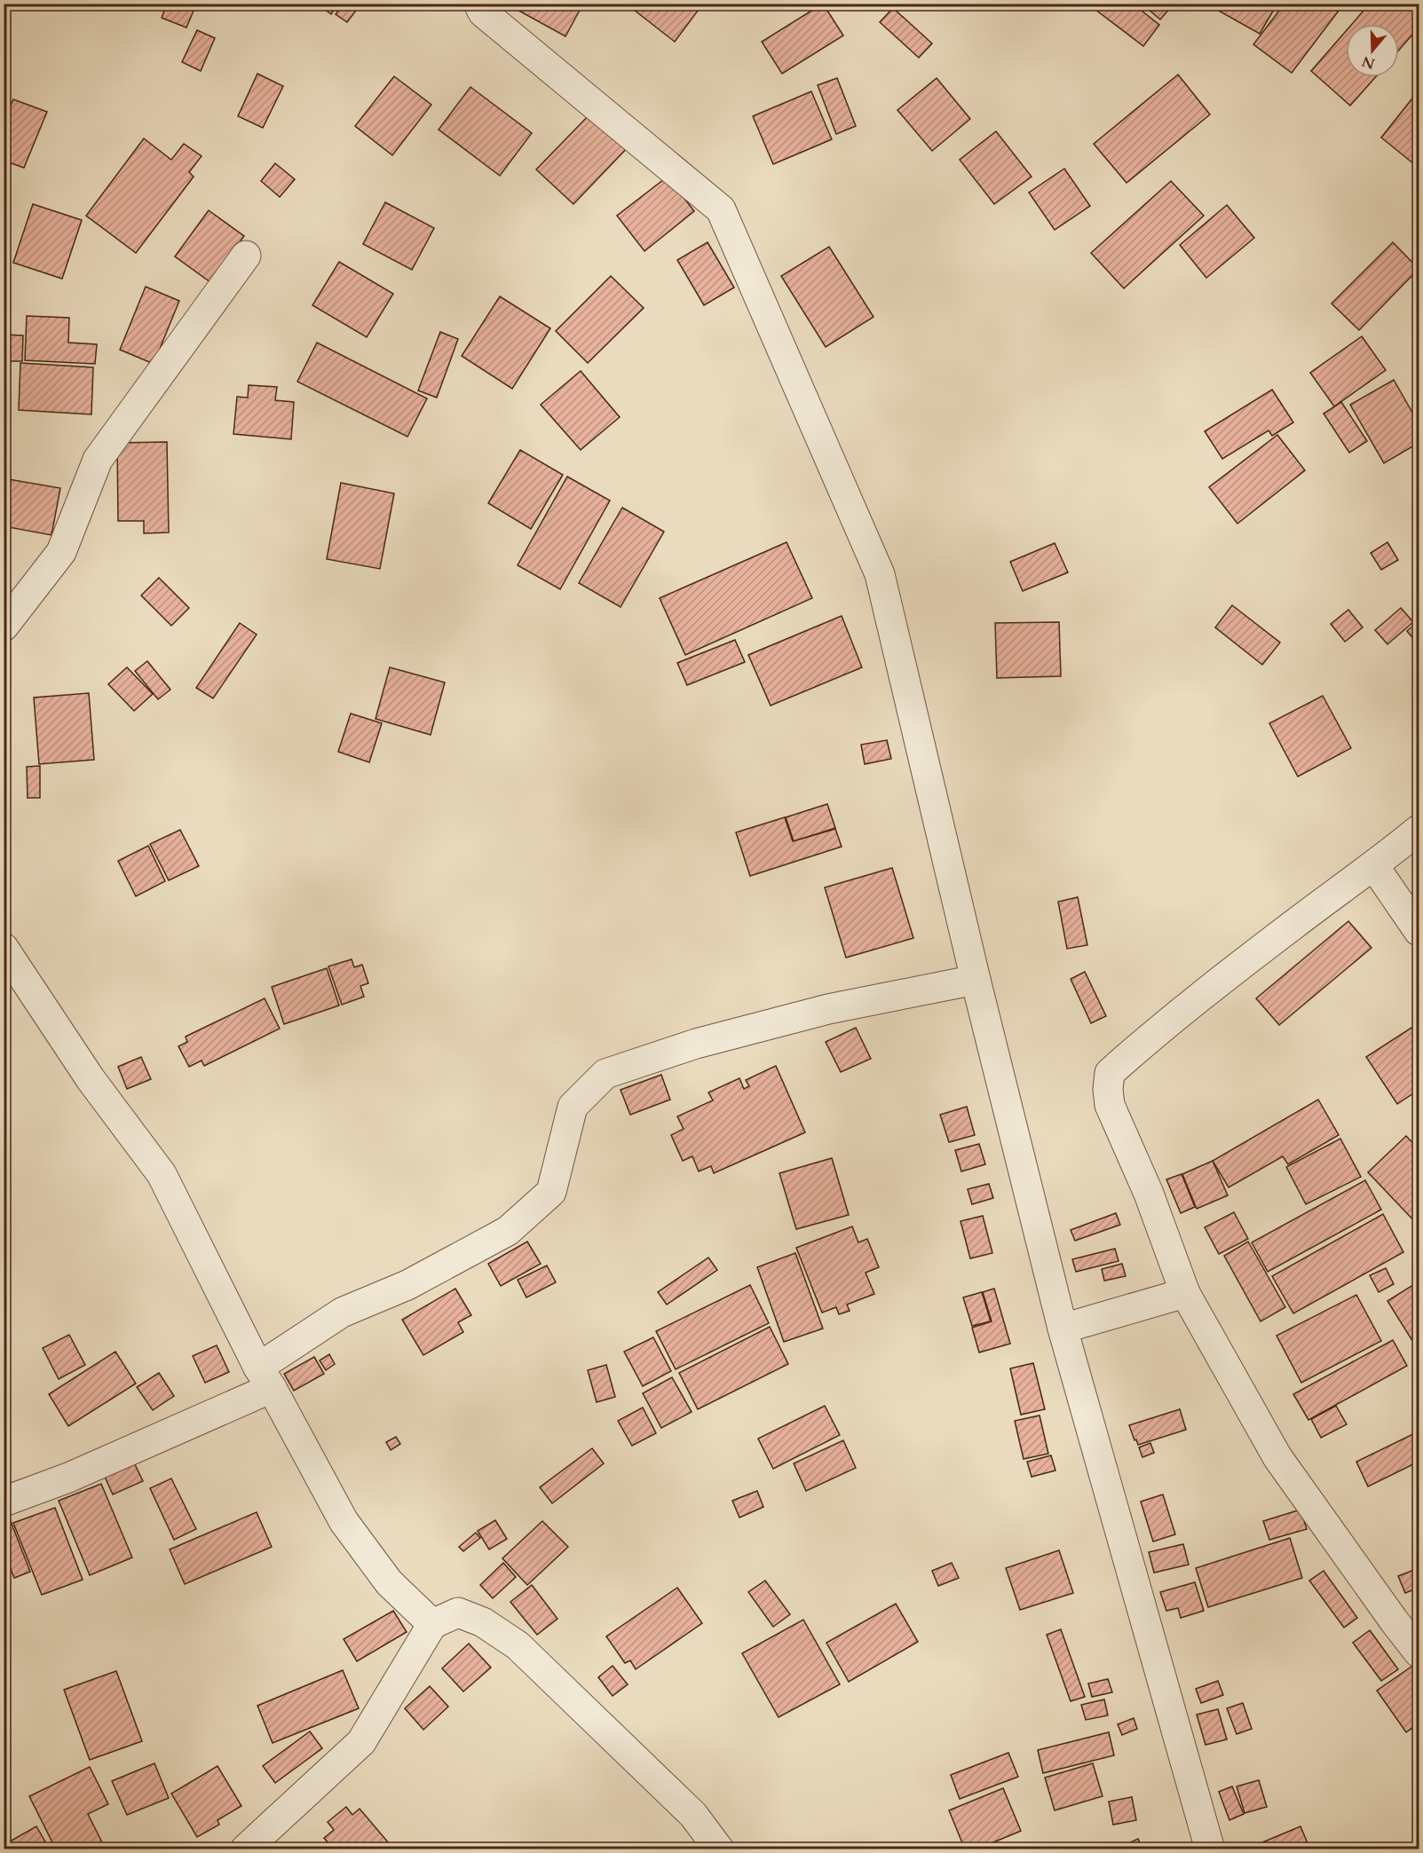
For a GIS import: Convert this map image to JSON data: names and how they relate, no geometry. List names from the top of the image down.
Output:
{
  "north": "bottom"
}
